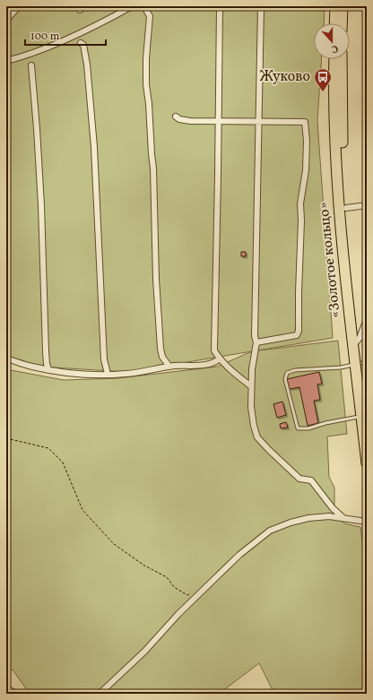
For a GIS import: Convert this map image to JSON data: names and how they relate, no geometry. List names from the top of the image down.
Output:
{
  "streets": {
    "highway": ["«Золотое кольцо»"]
  },
  "places": {
    "bus stop": ["Жуково"]
  },
  "scale_bar": "100 m",
  "north": "bottom"
}
